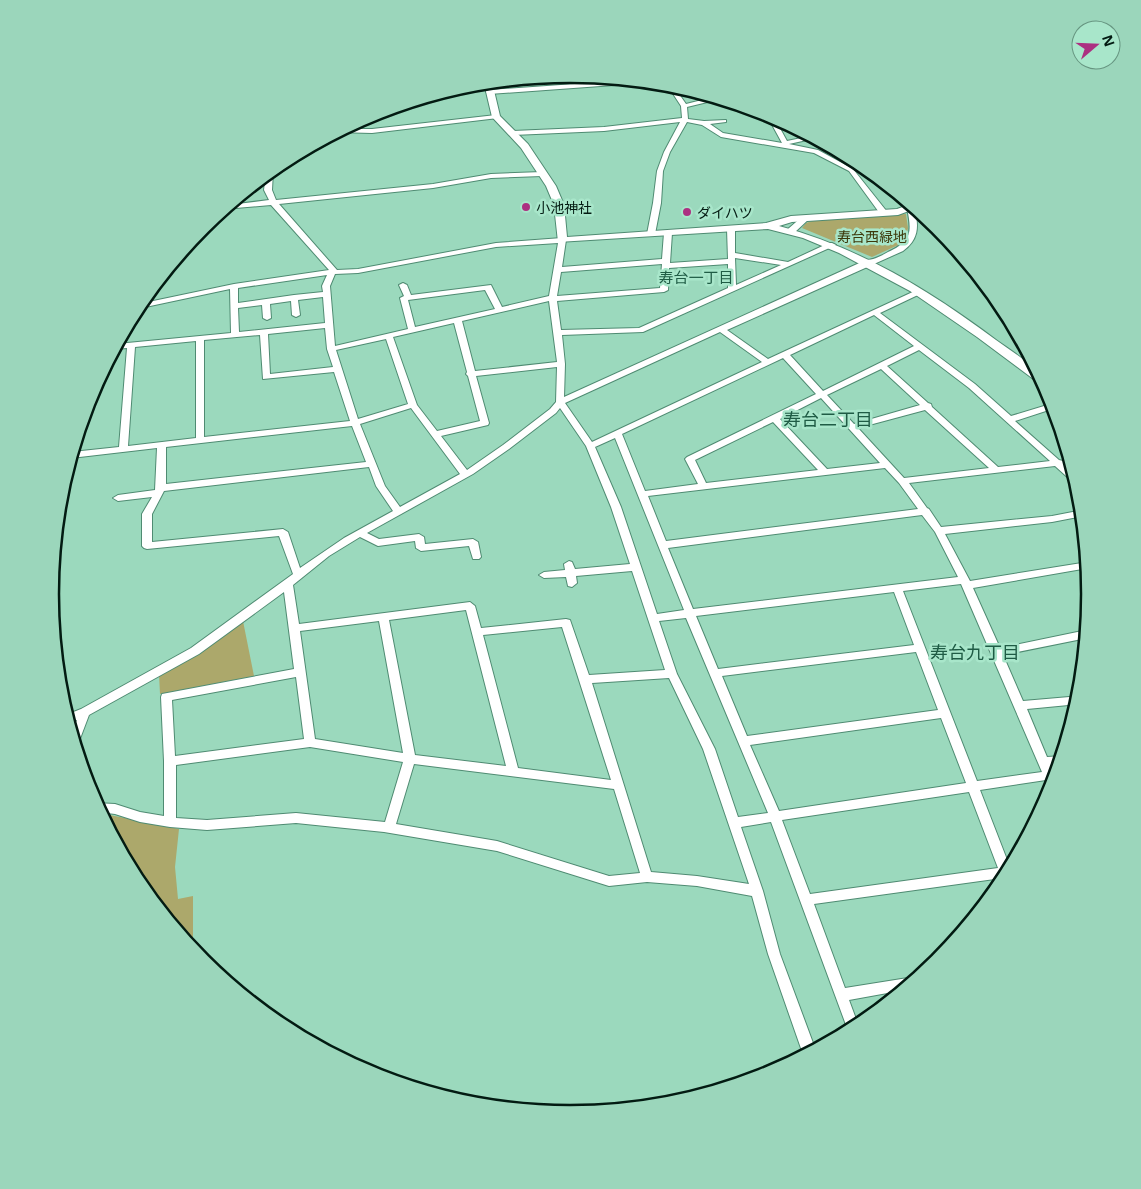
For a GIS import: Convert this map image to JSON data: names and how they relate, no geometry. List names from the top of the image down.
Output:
{
  "districts": ["寿台一丁目", "寿台二丁目", "寿台九丁目"],
  "parks": ["寿台西緑地"],
  "places": ["小池神社", "ダイハツ"],
  "north": "right"
}
